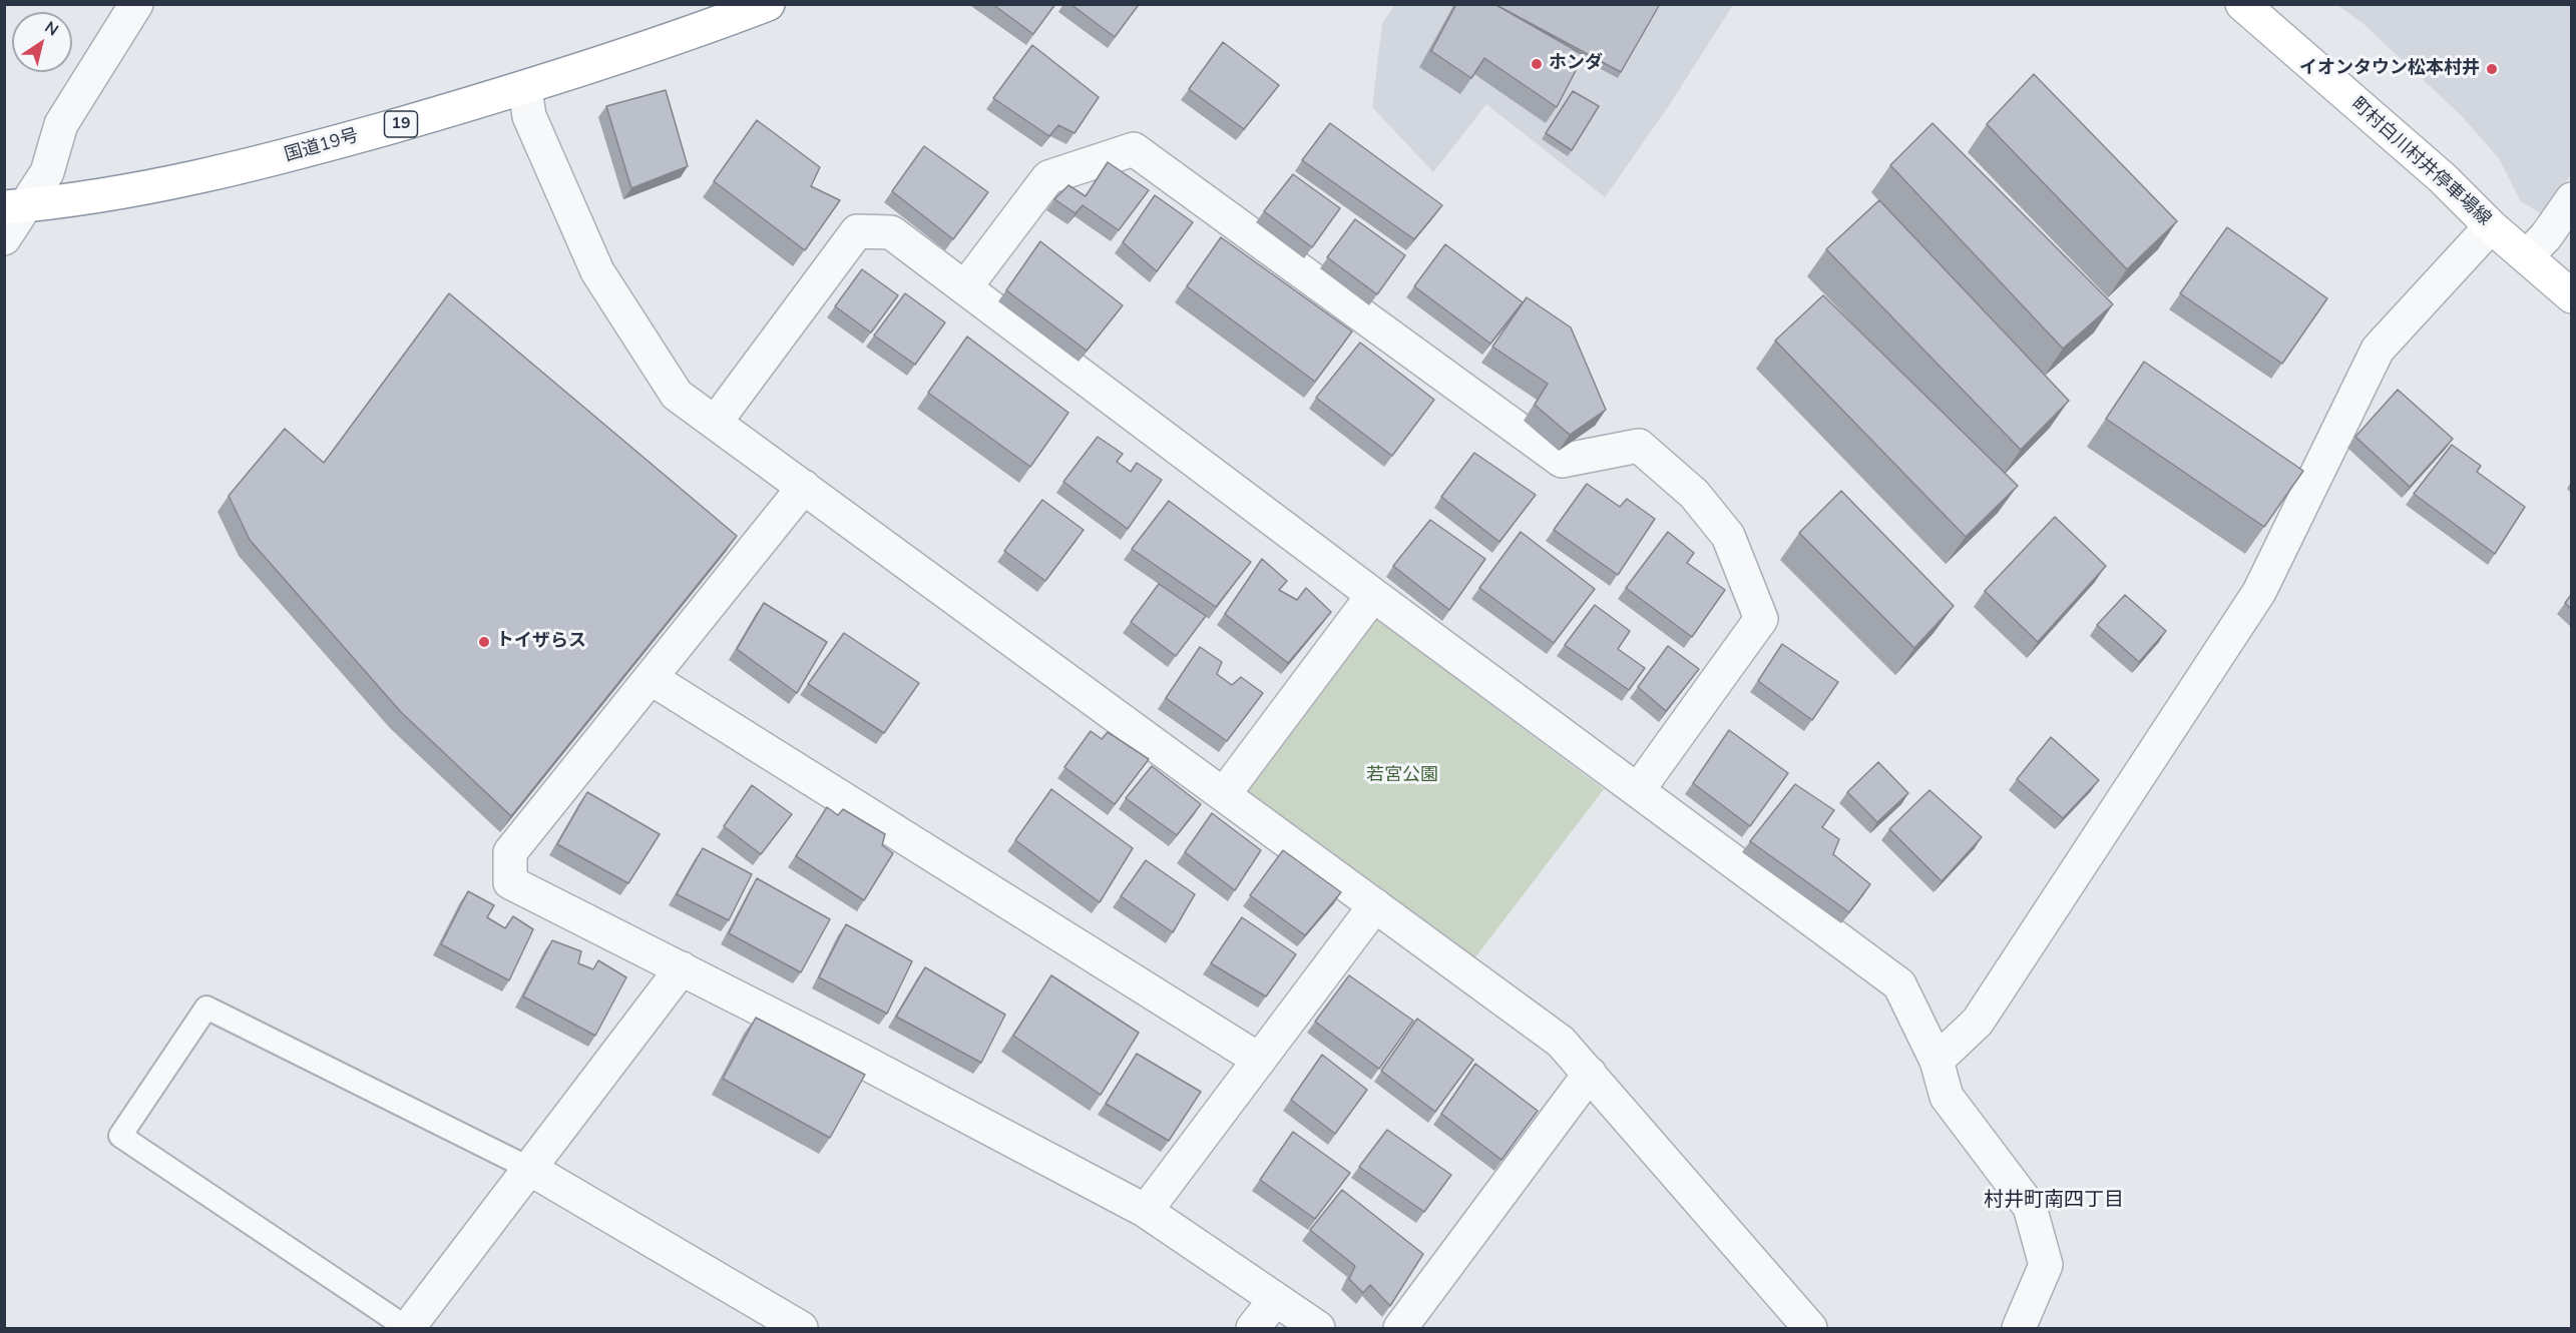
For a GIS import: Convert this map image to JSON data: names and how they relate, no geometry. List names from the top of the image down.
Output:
{
  "streets": {
    "main road": ["19", "国道19号", "町村白川村井停車場線"]
  },
  "districts": ["村井町南四丁目"],
  "parks": ["若宮公園"],
  "places": ["ホンダ", "イオンタウン松本村井", "トイザらス"],
  "north": "top right"
}
